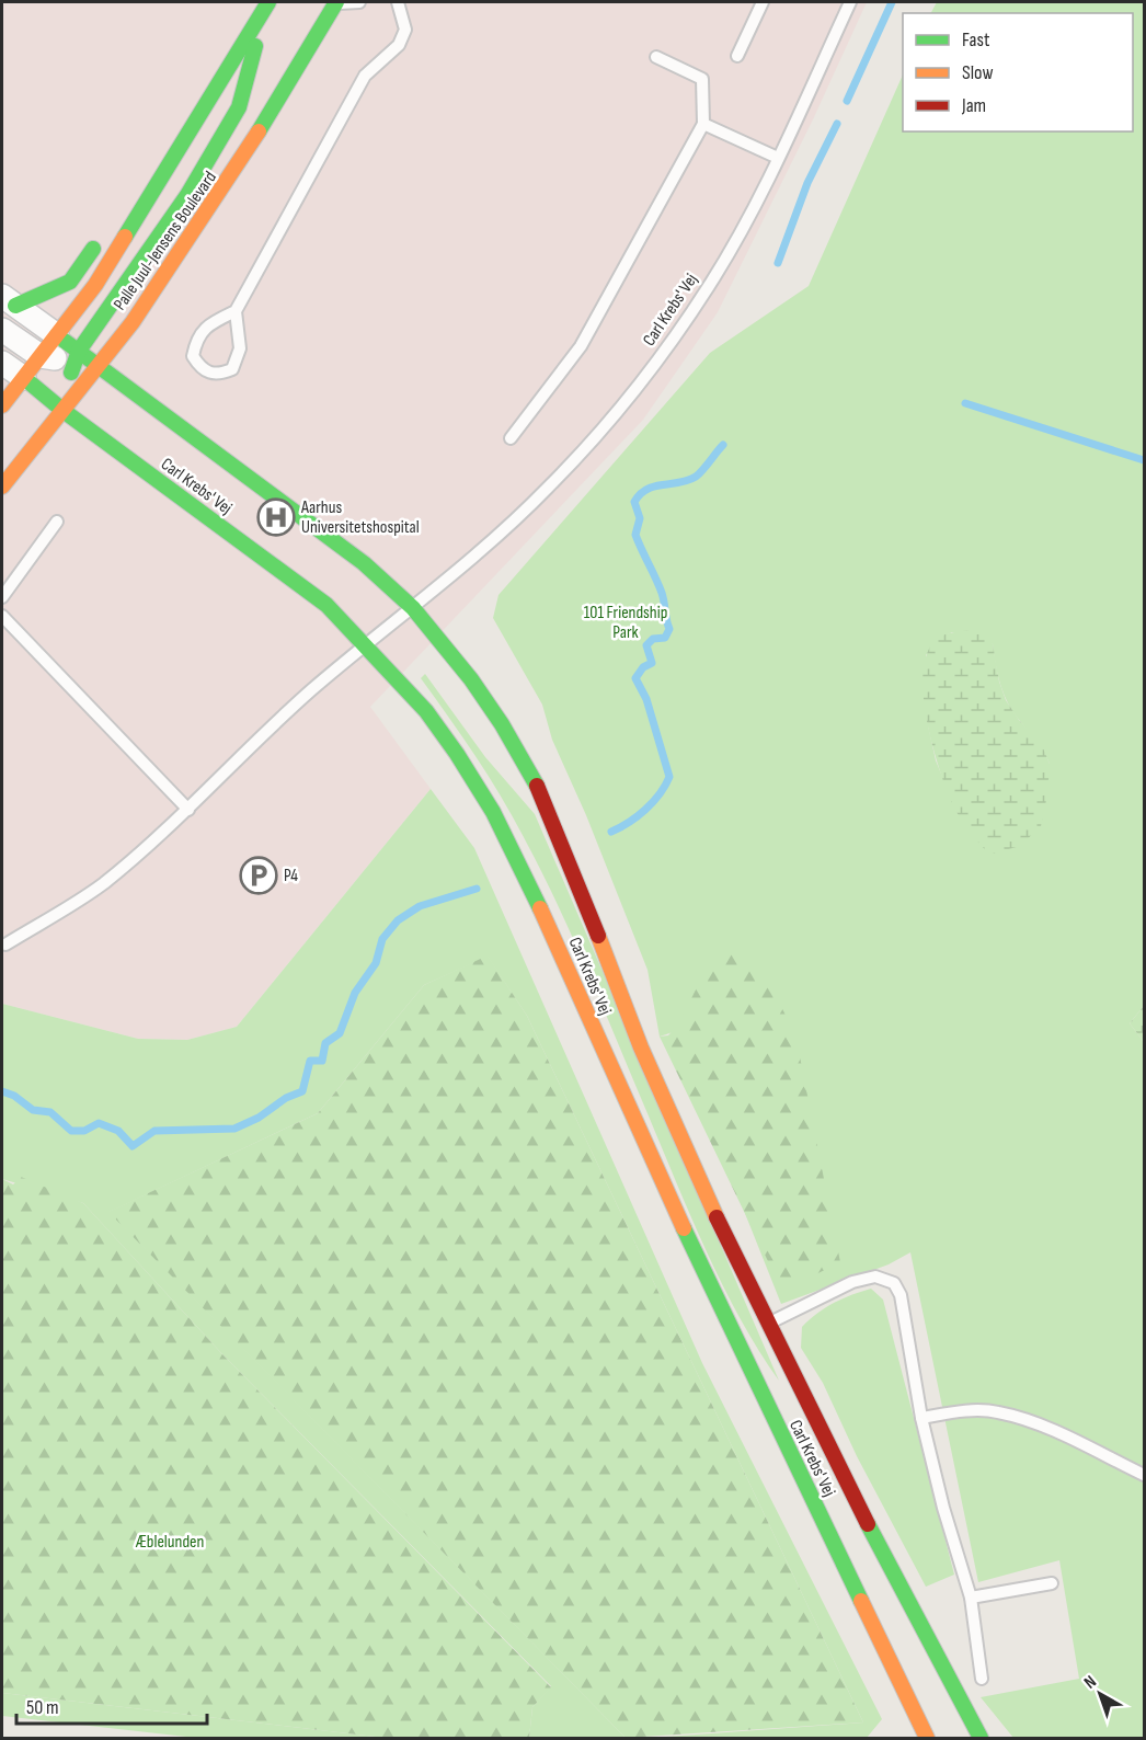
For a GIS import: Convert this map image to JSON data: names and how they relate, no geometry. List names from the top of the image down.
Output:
{
  "streets": {
    "street": ["Palle Juul-Jensens Boulevard", "Carl Krebs' Vej"]
  },
  "crossings": [
    ["Palle Juul-Jensens Boulevard", "Carl Krebs' Vej"]
  ],
  "parks": ["101 Friendship Park", "Æblelunden"],
  "places": {
    "hospital": ["Aarhus Universitetshospital"],
    "parking": ["P4"]
  },
  "legend": ["Fast", "Slow", "Jam"],
  "scale_bar": "50 m",
  "north": "top left"
}
